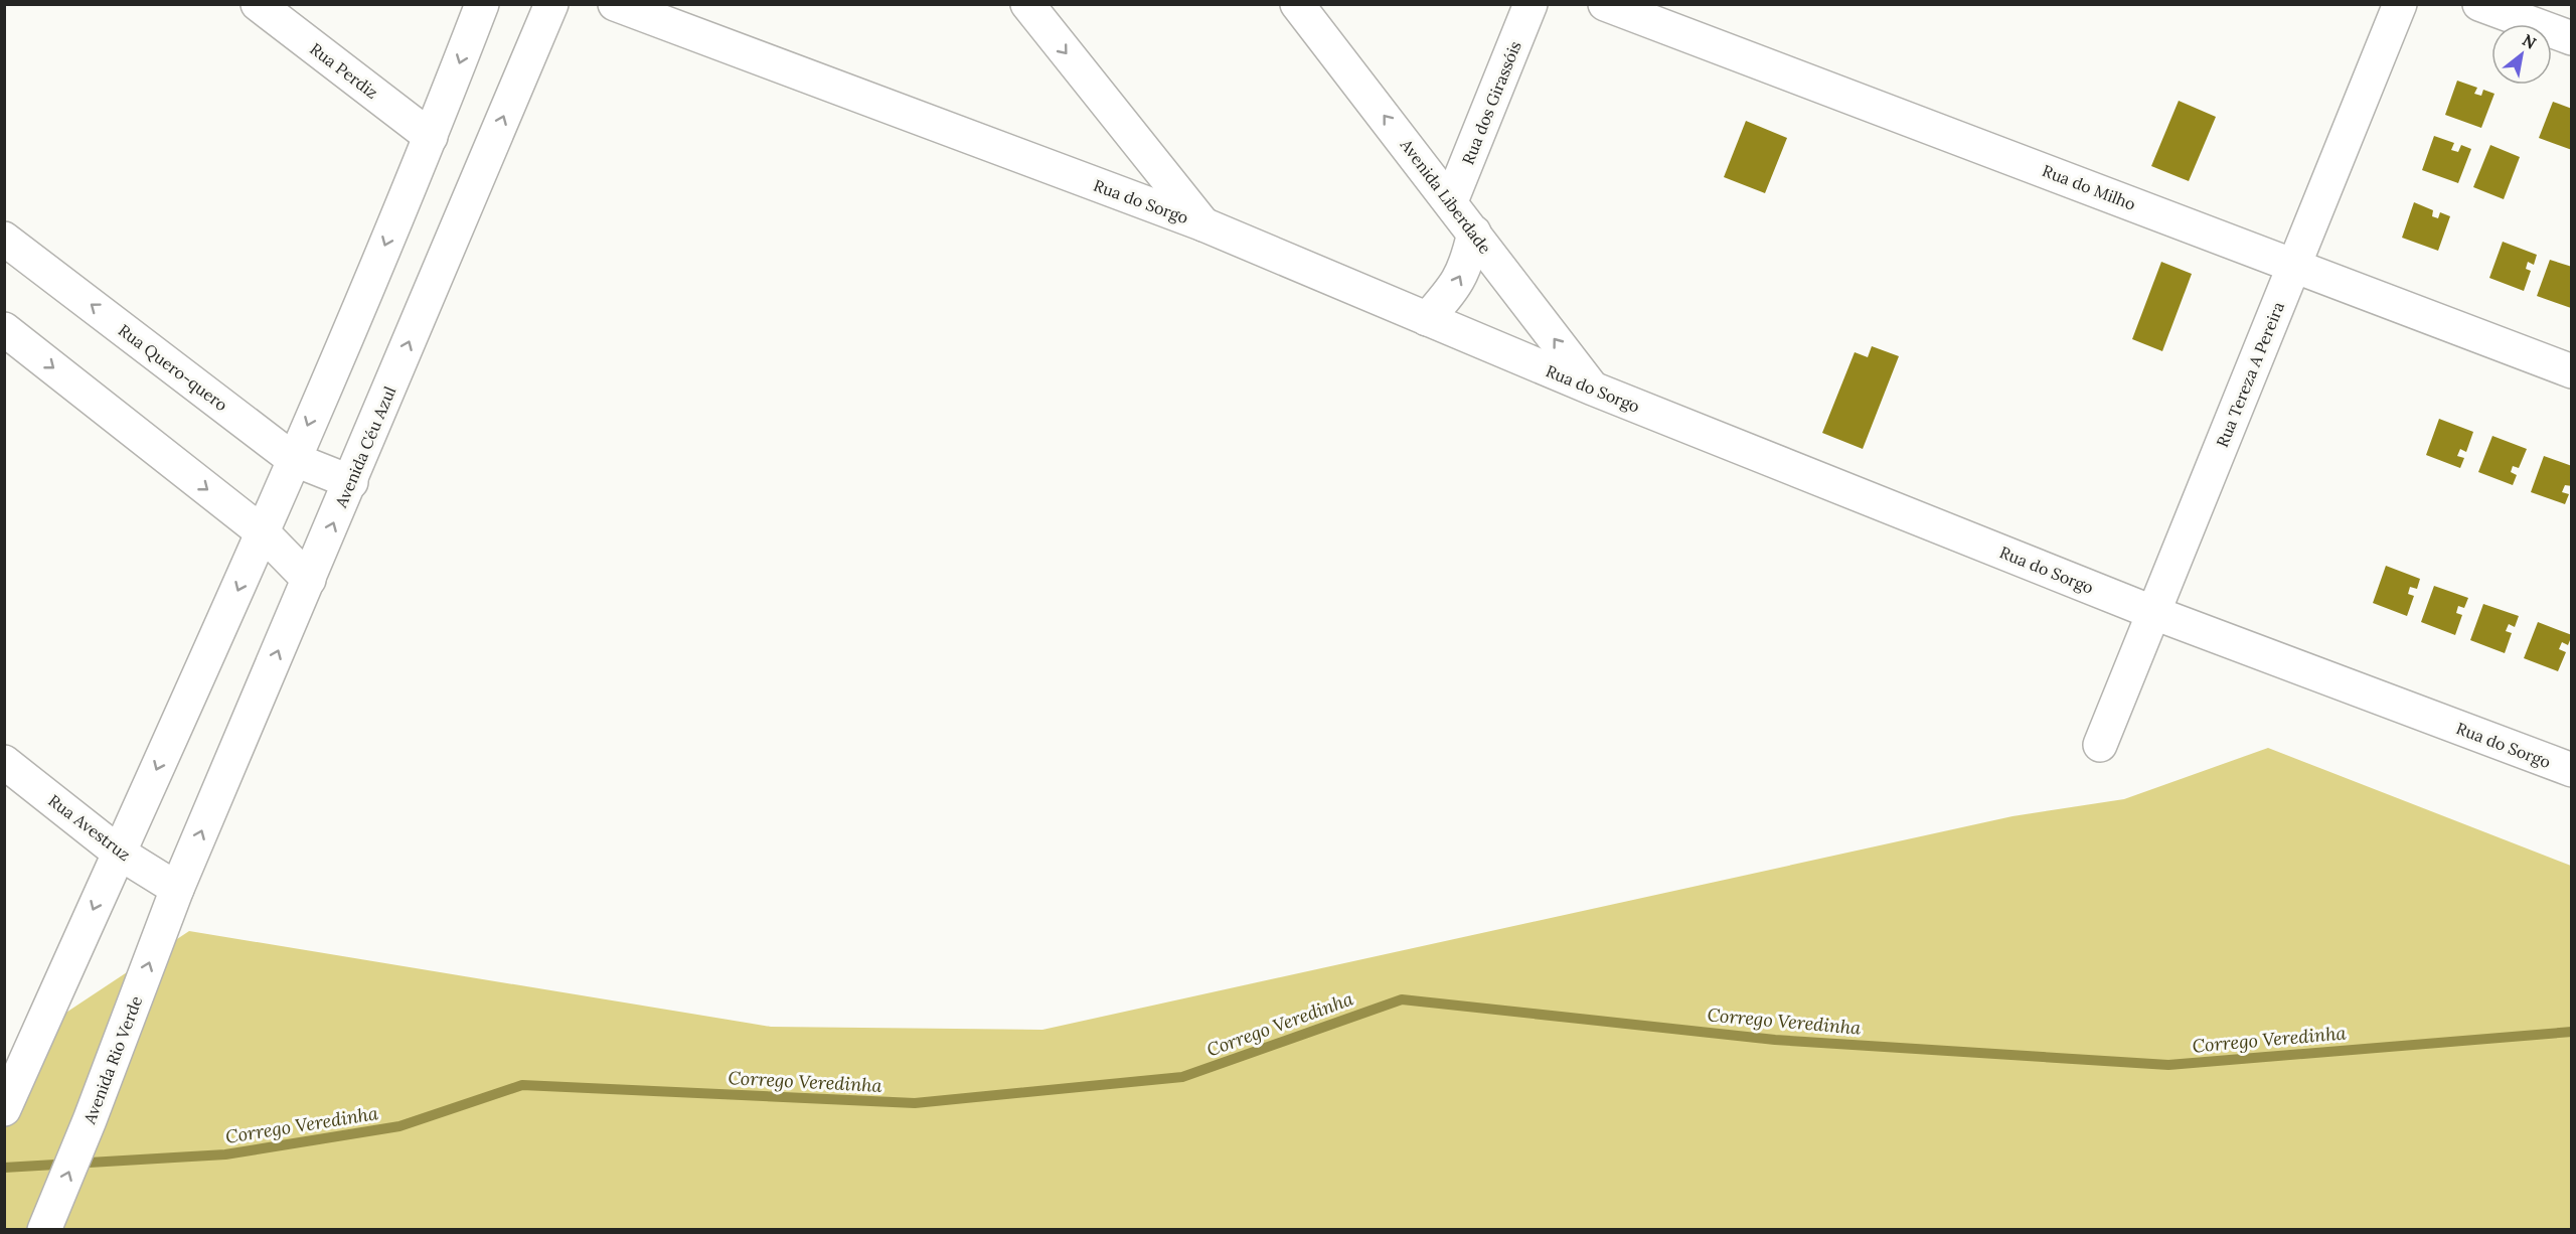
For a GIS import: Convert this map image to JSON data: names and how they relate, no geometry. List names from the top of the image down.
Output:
{
  "streets": {
    "street": [
      "Rua Perdiz",
      "Rua dos Girassóis",
      "Rua do Milho",
      "Avenida Liberdade",
      "Rua do Sorgo",
      "Rua Quero-quero",
      "Rua Tereza A Pereira",
      "Avenida Céu Azul",
      "Rua Avestruz",
      "Avenida Rio Verde"
    ]
  },
  "crossings": [
    ["Rua dos Girassóis", "Avenida Liberdade"],
    ["Rua do Milho", "Rua Tereza A Pereira"],
    ["Avenida Liberdade", "Rua do Sorgo"],
    ["Rua do Sorgo", "Rua Tereza A Pereira"],
    ["Rua Quero-quero", "Avenida Céu Azul"],
    ["Avenida Céu Azul", "Rua Avestruz"],
    ["Avenida Céu Azul", "Avenida Rio Verde"],
    ["Rua Avestruz", "Avenida Rio Verde"]
  ],
  "one_way": ["Avenida Liberdade"],
  "water": ["Corrego Veredinha"],
  "north": "top right"
}
